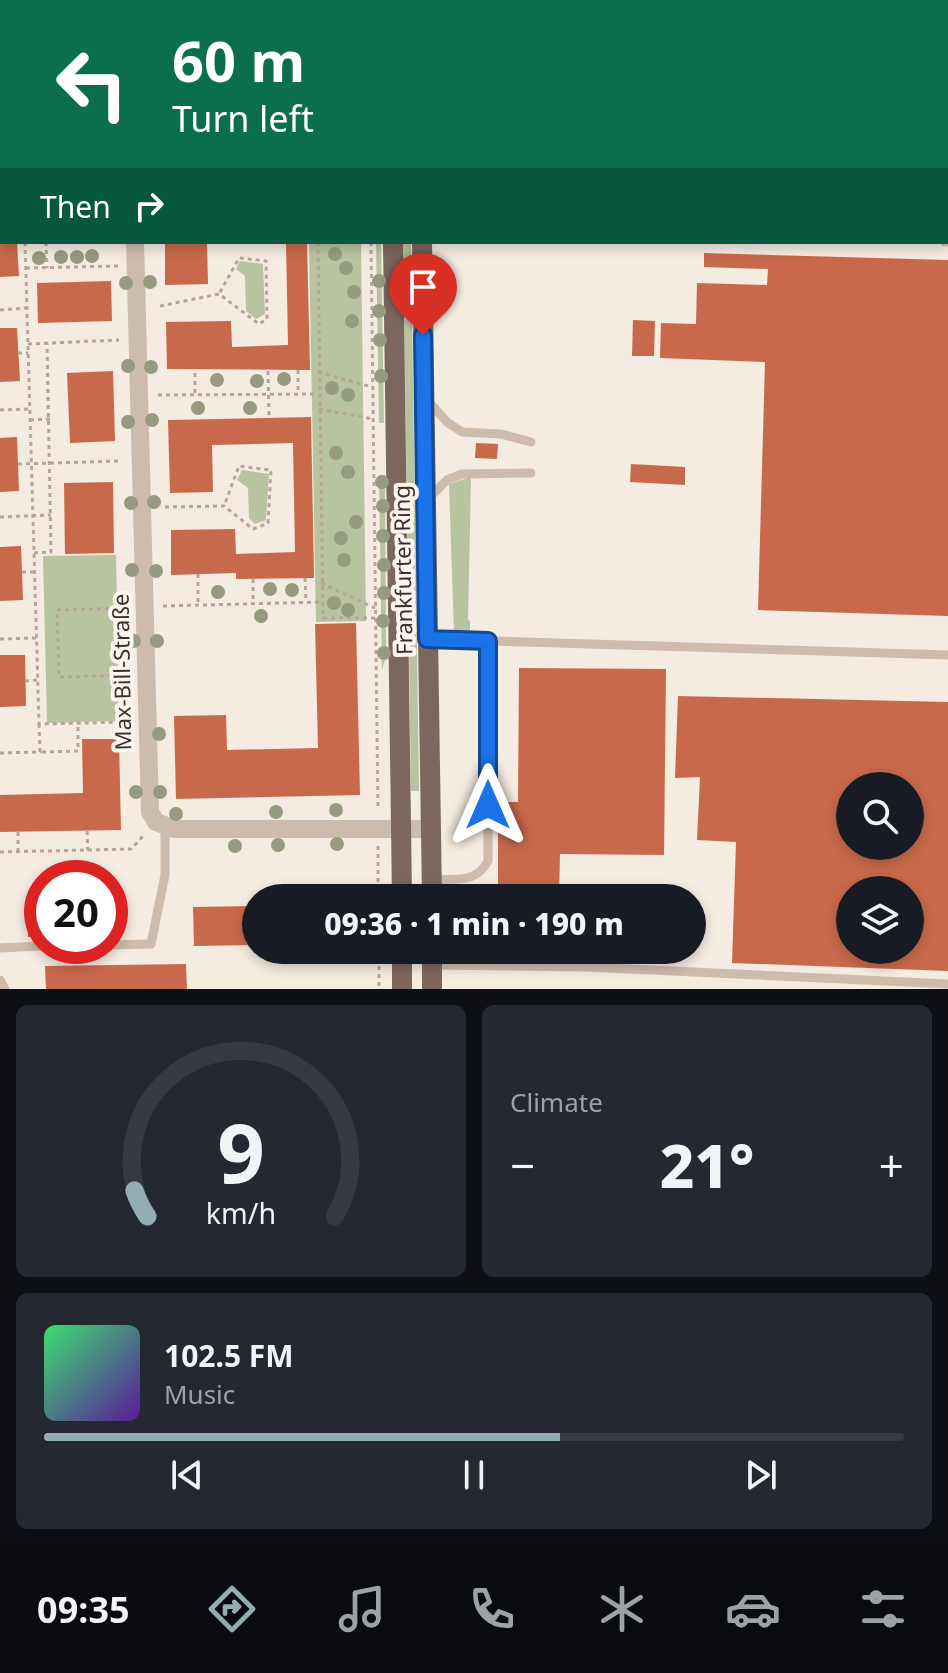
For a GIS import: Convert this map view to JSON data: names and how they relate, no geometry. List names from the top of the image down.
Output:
{
  "streets": {
    "main road": ["Frankfurter Ring"],
    "street": ["Max-Bill-Straße"]
  },
  "page": {
    "turn": ["60 m", "Turn left"],
    "then": "Then",
    "limit": "20",
    "trip": "09:36 · 1 min · 190 m",
    "tile": "Climate",
    "heat": ["−", "21°", "+"],
    "song": ["102.5 FM", "Music"],
    "tabs": "09:35",
    "gauge": ["9", "km/h"]
  }
}
